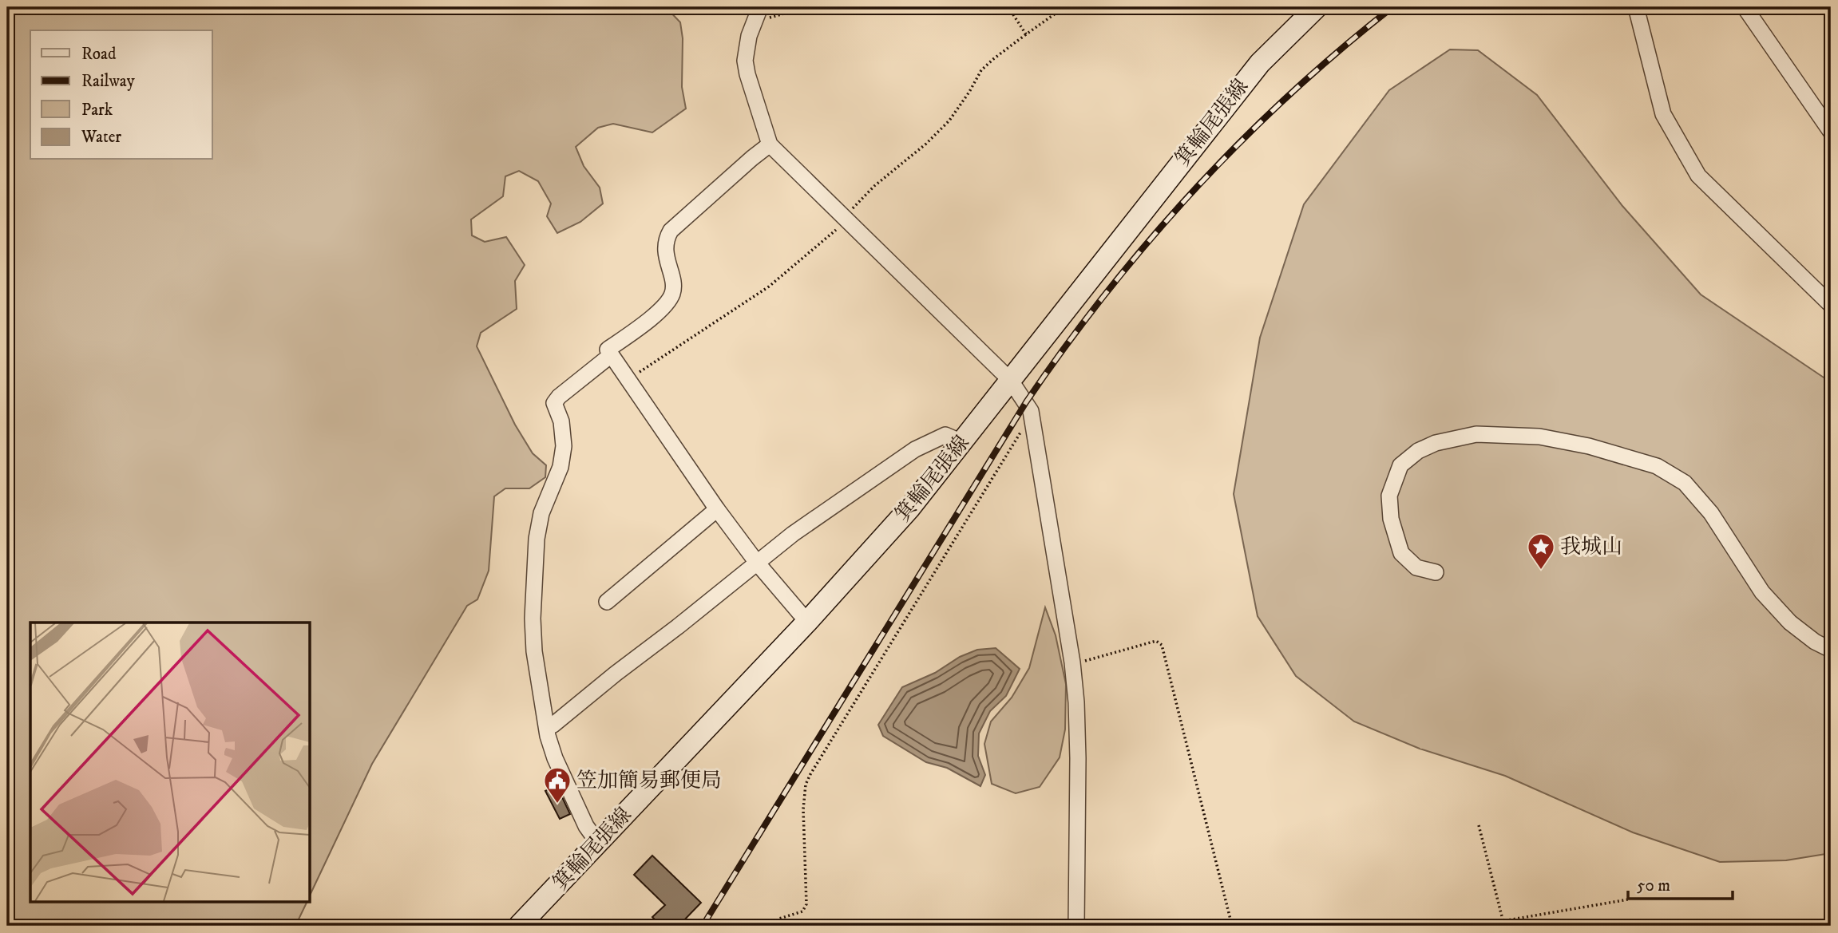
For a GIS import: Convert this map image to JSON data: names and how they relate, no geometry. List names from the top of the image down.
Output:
{
  "streets": {
    "main road": ["箕輪尾張線"]
  },
  "places": {
    "place": ["我城山"],
    "public building": ["笠加簡易郵便局"]
  },
  "legend": [
    "Road",
    "Railway",
    "Park",
    "Water"
  ],
  "scale_bar": "50 m"
}
